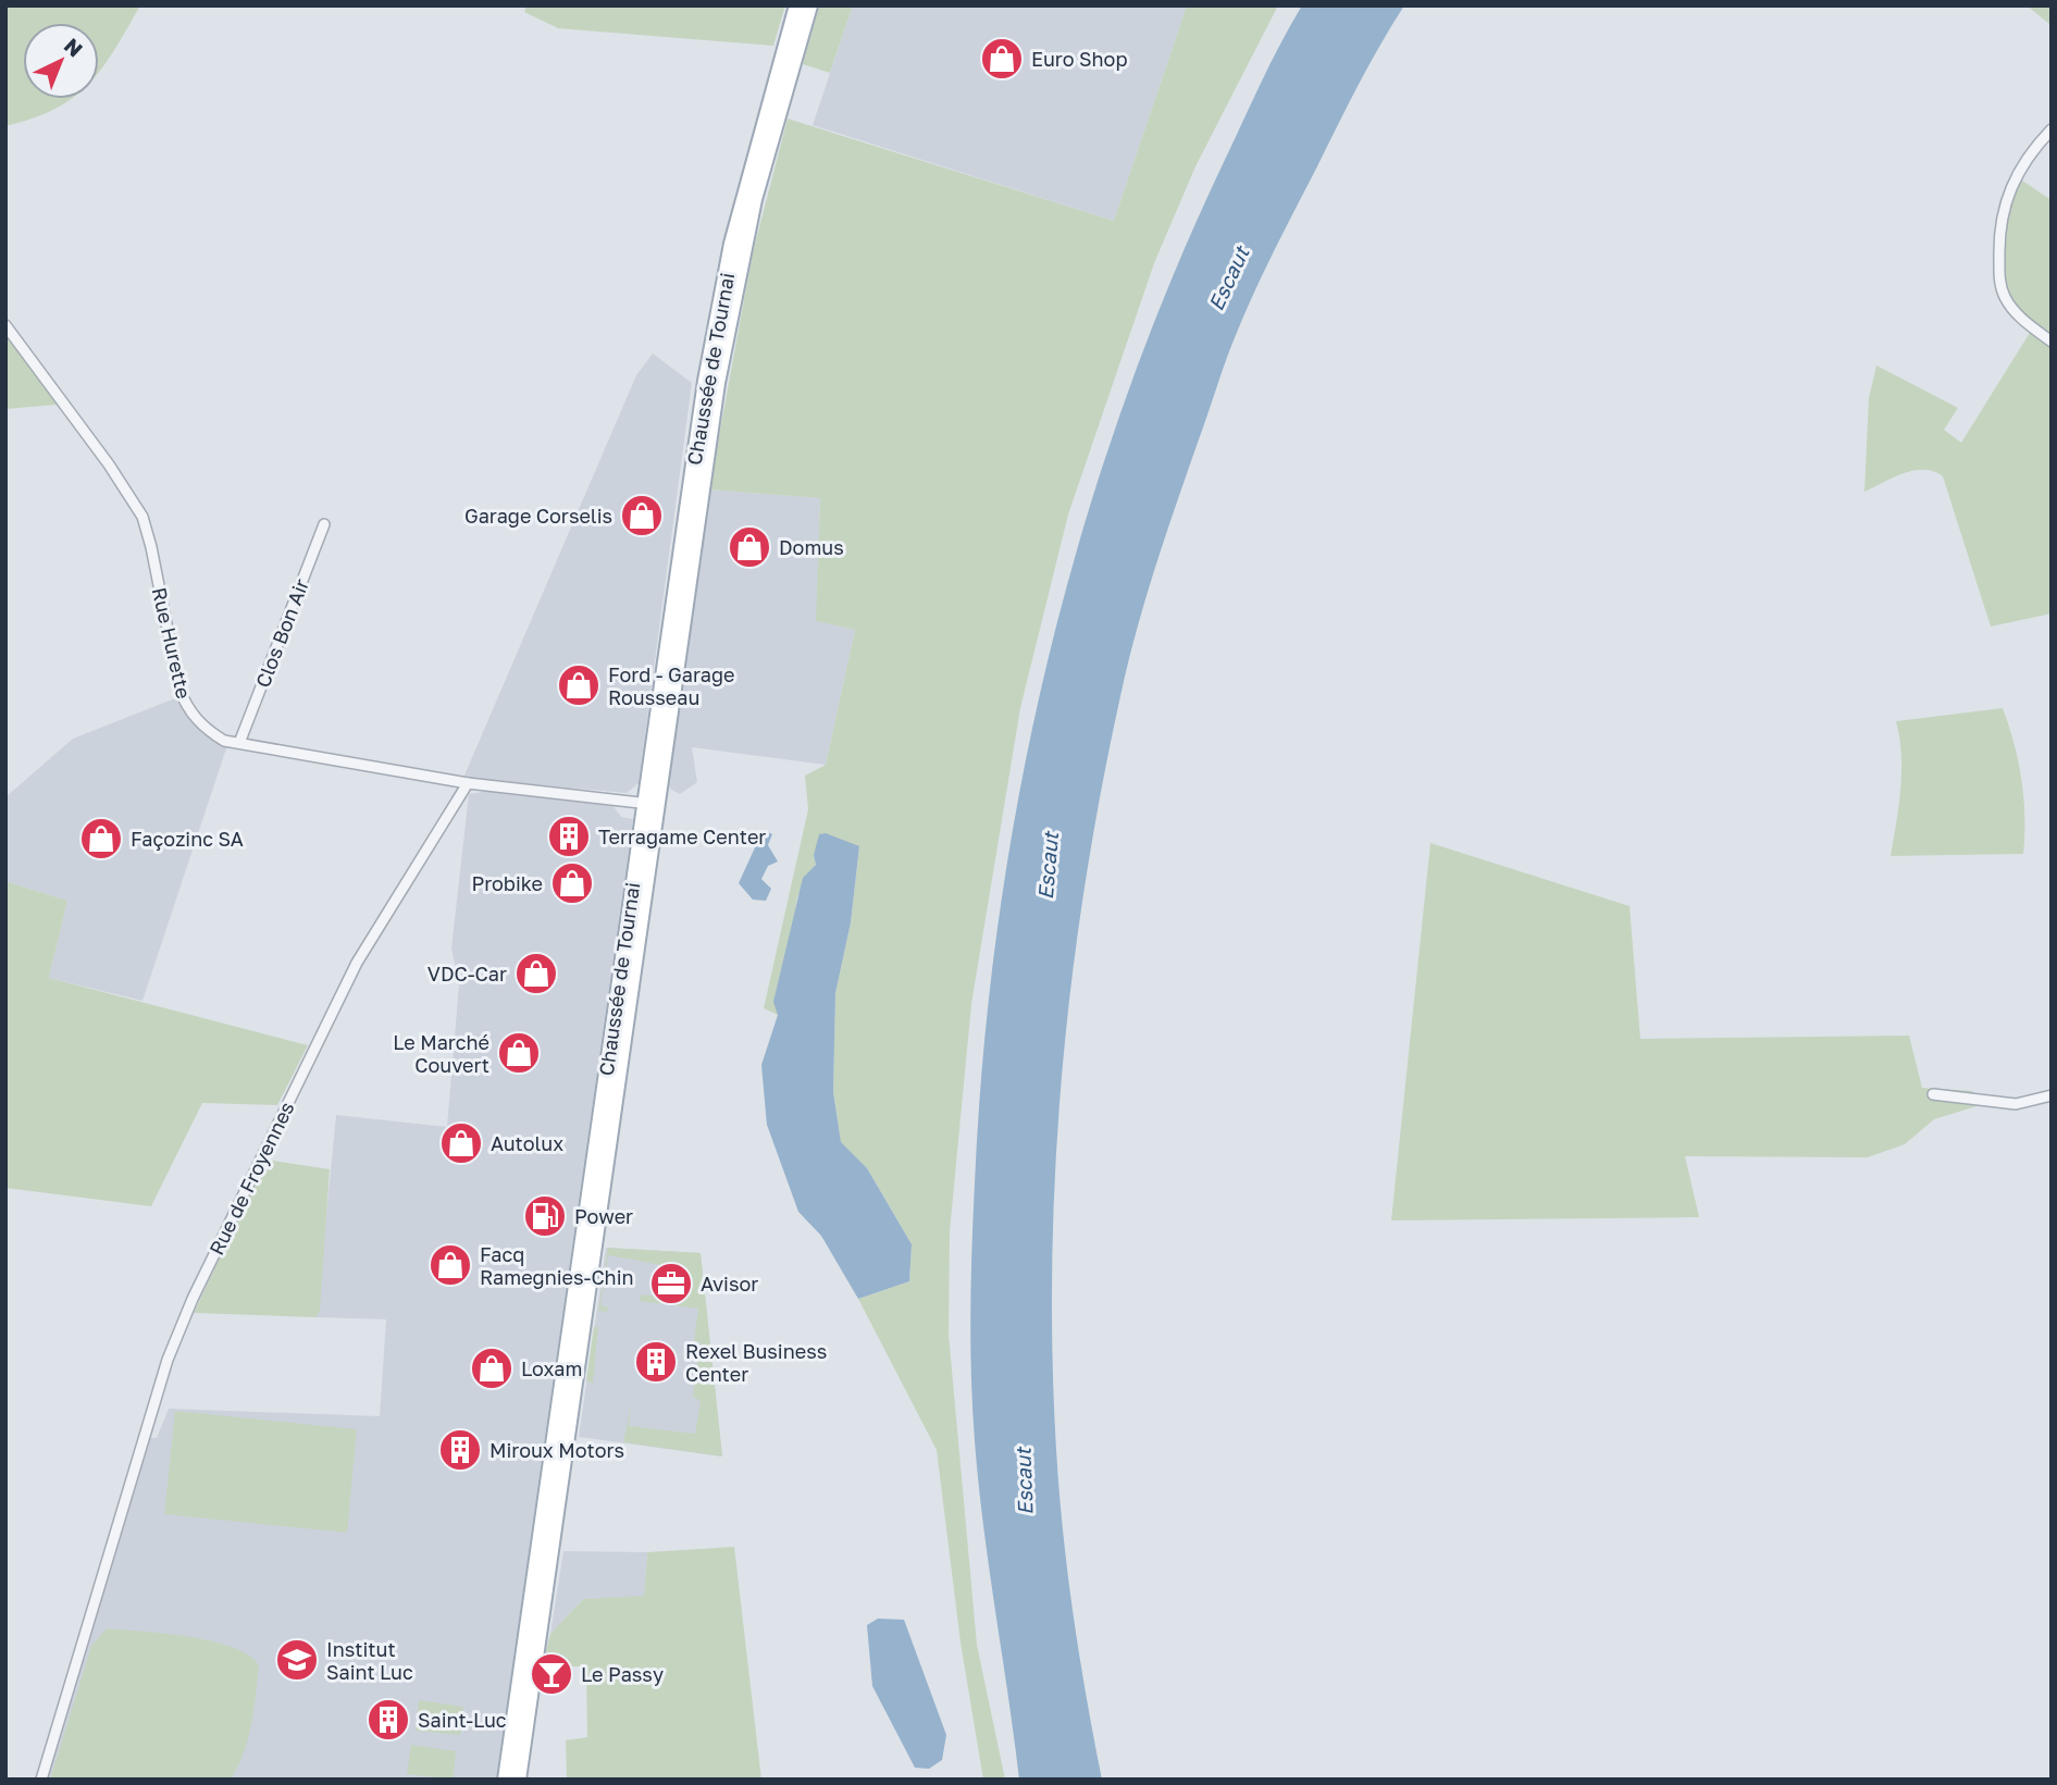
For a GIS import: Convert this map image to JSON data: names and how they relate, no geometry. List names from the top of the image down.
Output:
{
  "streets": {
    "main road": ["Chaussée de Tournai"],
    "street": ["Clos Bon Air", "Rue Hurette", "Rue de Froyennes"]
  },
  "crossings": [
    ["Clos Bon Air", "Rue Hurette"],
    ["Rue Hurette", "Rue de Froyennes"]
  ],
  "water": ["Escaut"],
  "places": {
    "shop": [
      "Euro Shop",
      "Garage Corselis",
      "Domus",
      "Ford - Garage Rousseau",
      "Façozinc SA",
      "Probike",
      "VDC-Car",
      "Le Marché Couvert",
      "Autolux",
      "Facq Ramegnies-Chin",
      "Loxam"
    ],
    "building": [
      "Terragame Center",
      "Rexel Business Center",
      "Miroux Motors",
      "Saint-Luc"
    ],
    "fuel station": ["Power"],
    "office": ["Avisor"],
    "school or university": ["Institut Saint Luc"],
    "bar": ["Le Passy"]
  },
  "north": "top right"
}
